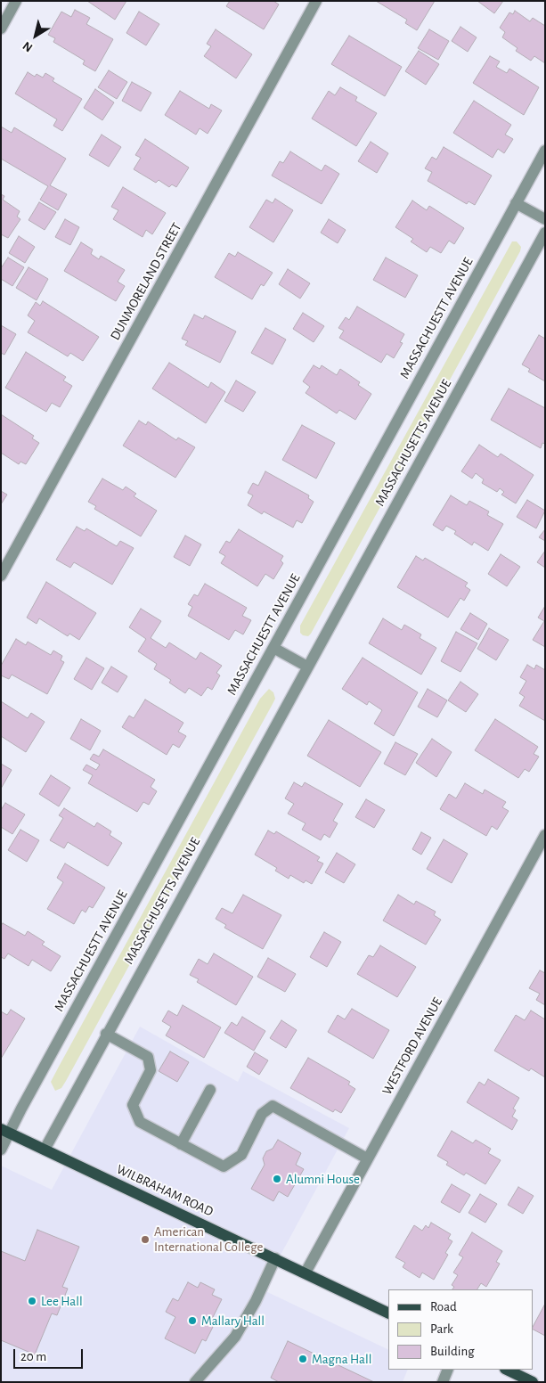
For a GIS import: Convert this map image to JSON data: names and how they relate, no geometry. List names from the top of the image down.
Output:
{
  "streets": {
    "main road": ["WILBRAHAM ROAD"],
    "street": [
      "DUNMORELAND STREET",
      "MASSACHUESTT AVENUE",
      "MASSACHUSETTS AVENUE",
      "WESTFORD AVENUE"
    ]
  },
  "crossings": [
    ["MASSACHUESTT AVENUE", "WILBRAHAM ROAD"],
    ["MASSACHUSETTS AVENUE", "WILBRAHAM ROAD"],
    ["WESTFORD AVENUE", "WILBRAHAM ROAD"]
  ],
  "places": [
    "Alumni House",
    "American International College",
    "Lee Hall",
    "Mallary Hall",
    "Magna Hall"
  ],
  "legend": ["Road", "Park", "Building"],
  "scale_bar": "20 m",
  "north": "bottom left"
}
